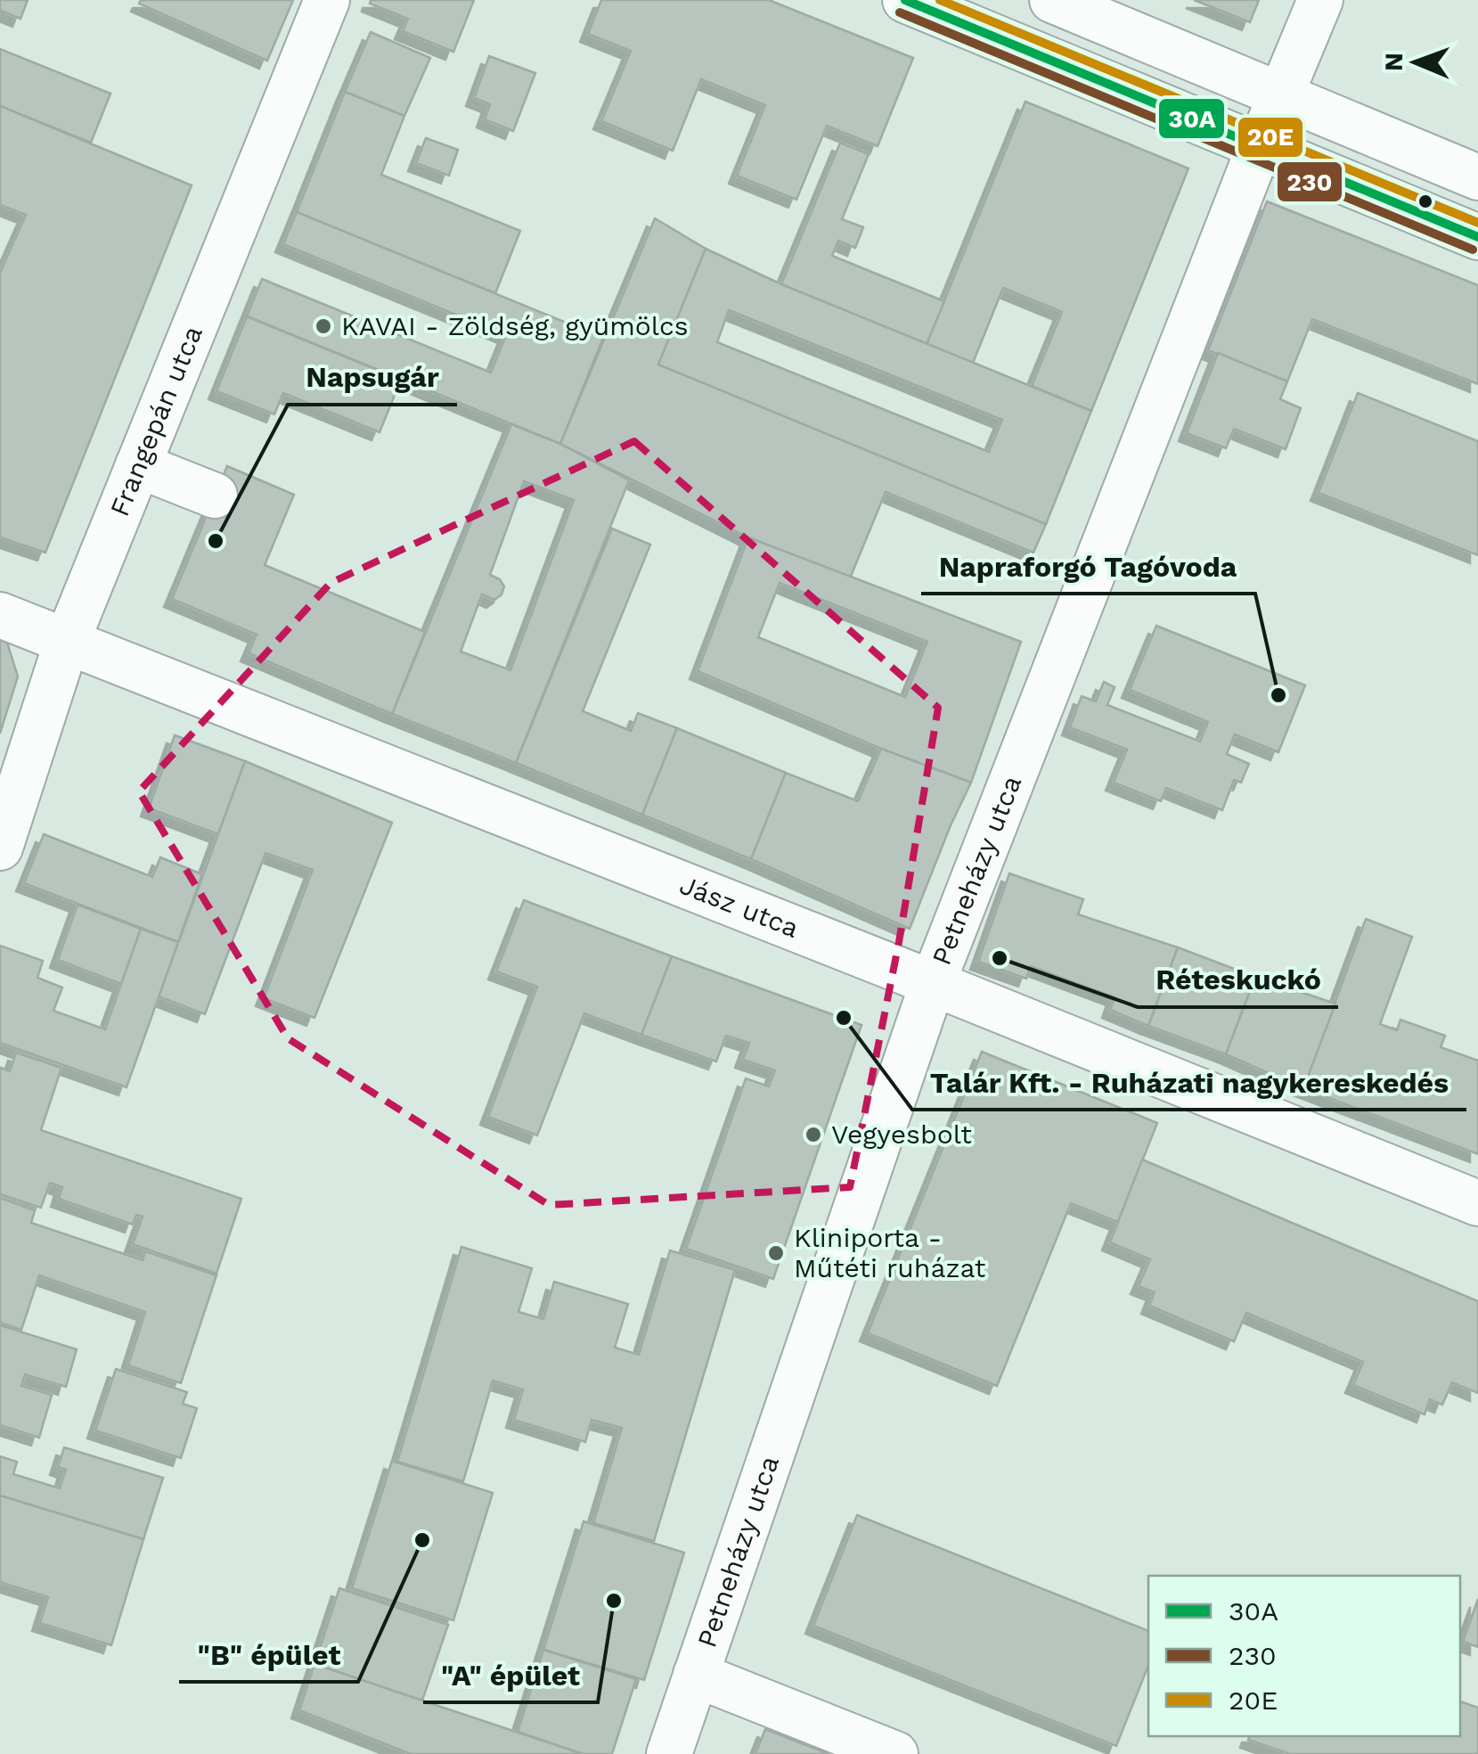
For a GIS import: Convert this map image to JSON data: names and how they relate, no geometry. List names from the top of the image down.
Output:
{
  "streets": {
    "street": ["Frangepán utca", "Petneházy utca", "Jász utca"]
  },
  "crossings": [
    ["Frangepán utca", "Jász utca"],
    ["Petneházy utca", "Jász utca"]
  ],
  "places": [
    "KAVAI - Zöldség, gyümölcs",
    "Napsugár",
    "Napraforgó Tagóvoda",
    "Réteskuckó",
    "Talár Kft. - Ruházati nagykereskedés",
    "Vegyesbolt",
    "Kliniporta - Műtéti ruházat",
    "\"B\" épület",
    "\"A\" épület"
  ],
  "lines": ["transit line 30A", "transit line 20E", "transit line 230"],
  "legend": ["30A", "230", "20E"],
  "north": "left"
}
